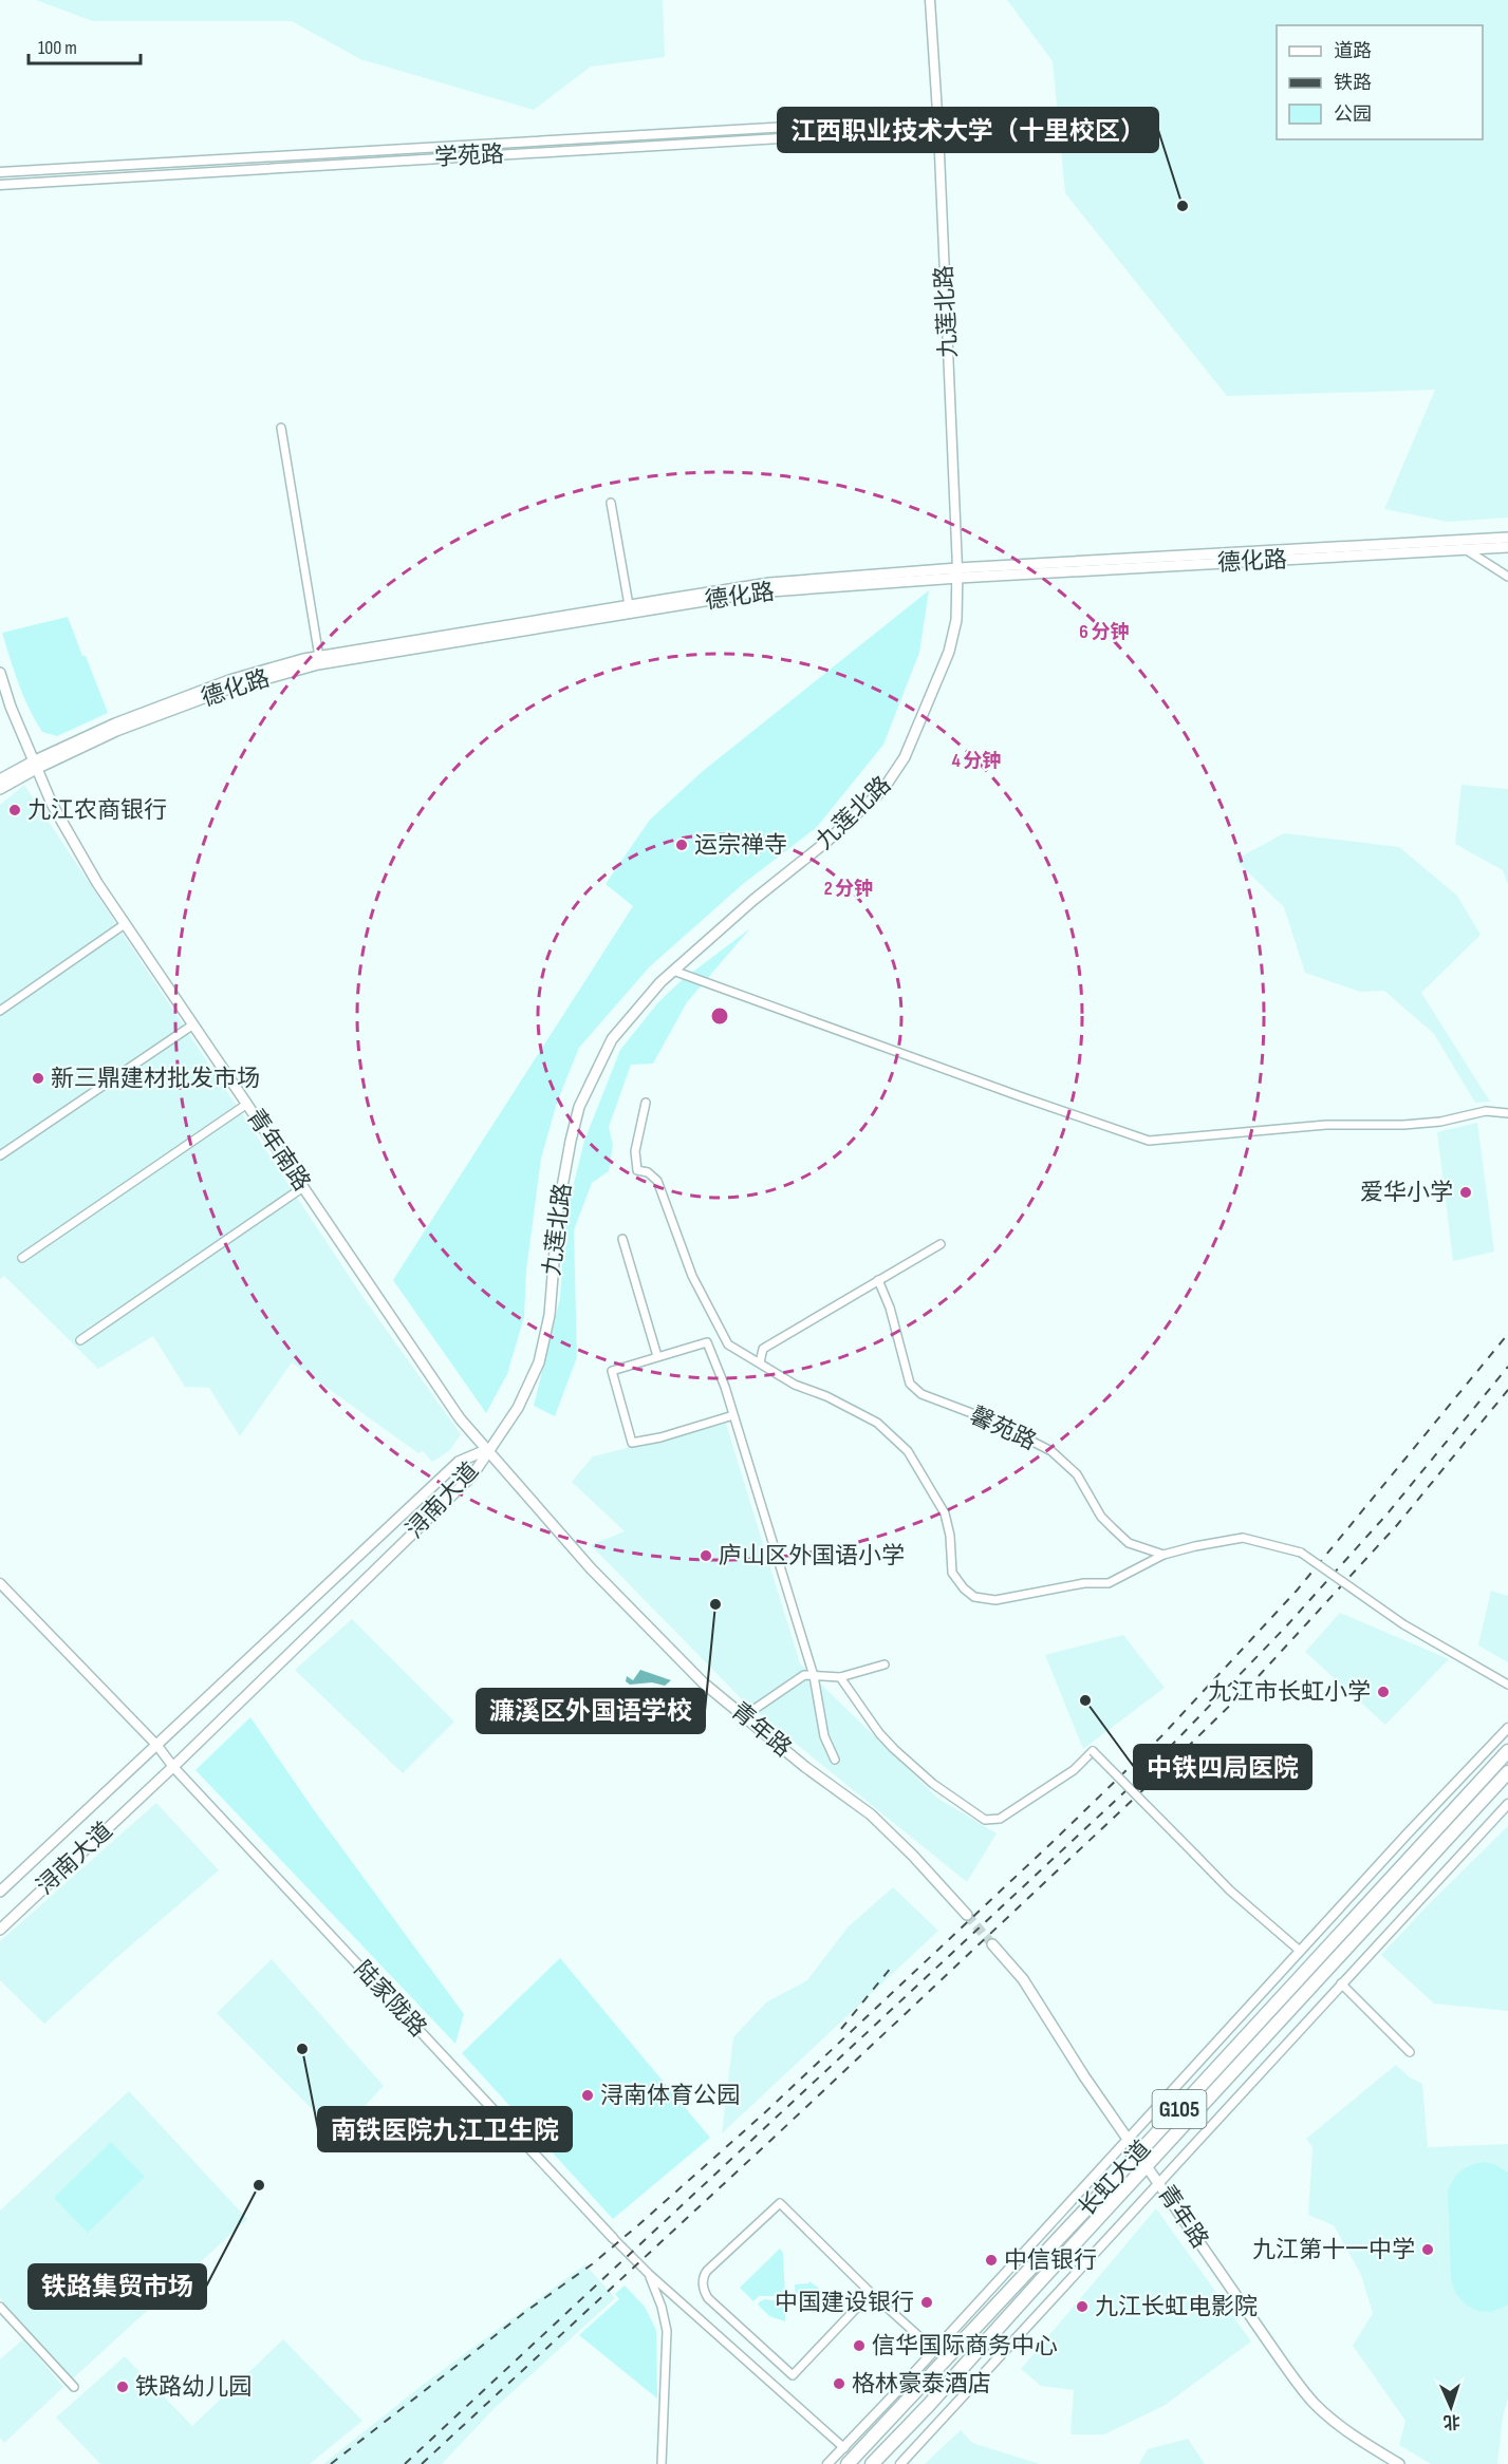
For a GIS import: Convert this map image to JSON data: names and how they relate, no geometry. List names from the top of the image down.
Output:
{
  "streets": {
    "highway": ["G105", "长虹大道"],
    "main road": [
      "九莲北路",
      "德化路",
      "青年南路",
      "浔南大道",
      "青年路"
    ],
    "street": ["学苑路", "馨苑路", "陆家陇路"]
  },
  "crossings": [
    ["学苑路", "九莲北路"],
    ["九莲北路", "德化路"],
    ["九莲北路", "青年南路"],
    ["九莲北路", "浔南大道"],
    ["九莲北路", "青年路"],
    ["德化路", "青年南路"],
    ["青年南路", "浔南大道"],
    ["青年南路", "青年路"],
    ["浔南大道", "青年路"],
    ["浔南大道", "陆家陇路"],
    ["青年路", "长虹大道"]
  ],
  "places": [
    "江西职业技术大学（十里校区）",
    "九江农商银行",
    "运宗禅寺",
    "新三鼎建材批发市场",
    "爱华小学",
    "庐山区外国语小学",
    "濂溪区外国语学校",
    "九江市长虹小学",
    "中铁四局医院",
    "南铁医院九江卫生院",
    "浔南体育公园",
    "铁路集贸市场",
    "九江第十一中学",
    "中信银行",
    "中国建设银行",
    "九江长虹电影院",
    "信华国际商务中心",
    "格林豪泰酒店",
    "铁路幼儿园"
  ],
  "legend": ["道路", "铁路", "公园"],
  "scale_bar": "100 m",
  "north": "bottom",
  "rings": ["6 分钟", "4 分钟", "2 分钟"]
}
